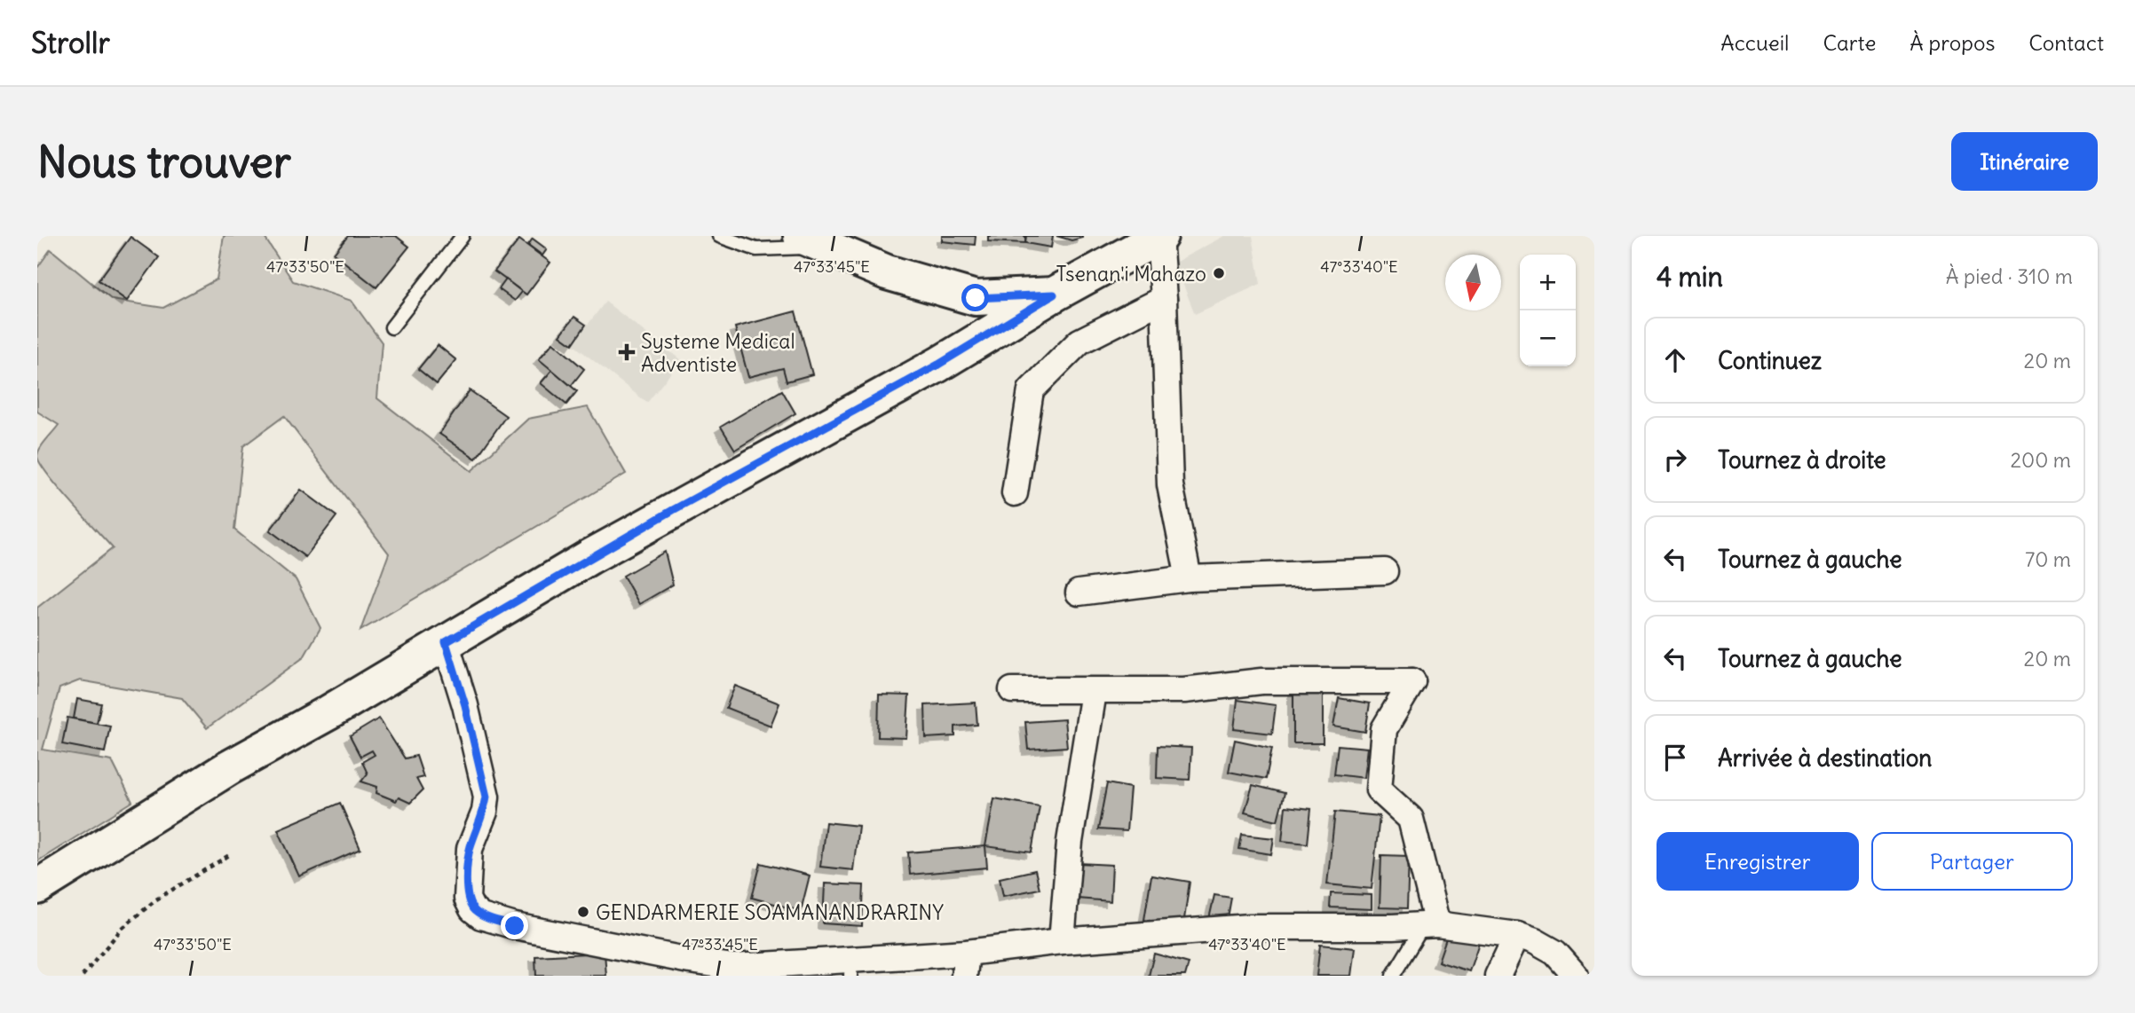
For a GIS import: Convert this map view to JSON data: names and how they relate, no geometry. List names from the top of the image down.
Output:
{
  "places": {
    "other": ["Tsenan'i Mahazo", "GENDARMERIE SOAMANANDRARINY"],
    "health": ["Systeme Medical Adventiste"]
  },
  "north": "bottom",
  "page": {
    "header": "Strollr",
    "nav": [
      "Accueil",
      "Carte",
      "À propos",
      "Contact"
    ],
    "buttons": [
      "Itinéraire",
      ["Enregistrer", "Partager"]
    ],
    "title": "Nous trouver",
    "heading": ["4 min", "À pied · 310 m"],
    "map_buttons": ["+", "−"],
    "list": [
      ["Continuez", "20 m"],
      ["Tournez à droite", "200 m"],
      ["Tournez à gauche", "70 m"],
      ["Tournez à gauche", "20 m"],
      "Arrivée à destination"
    ]
  },
  "coordinates": ["47°33'50\"E", "47°33'45\"E", "47°33'40\"E"]
}
